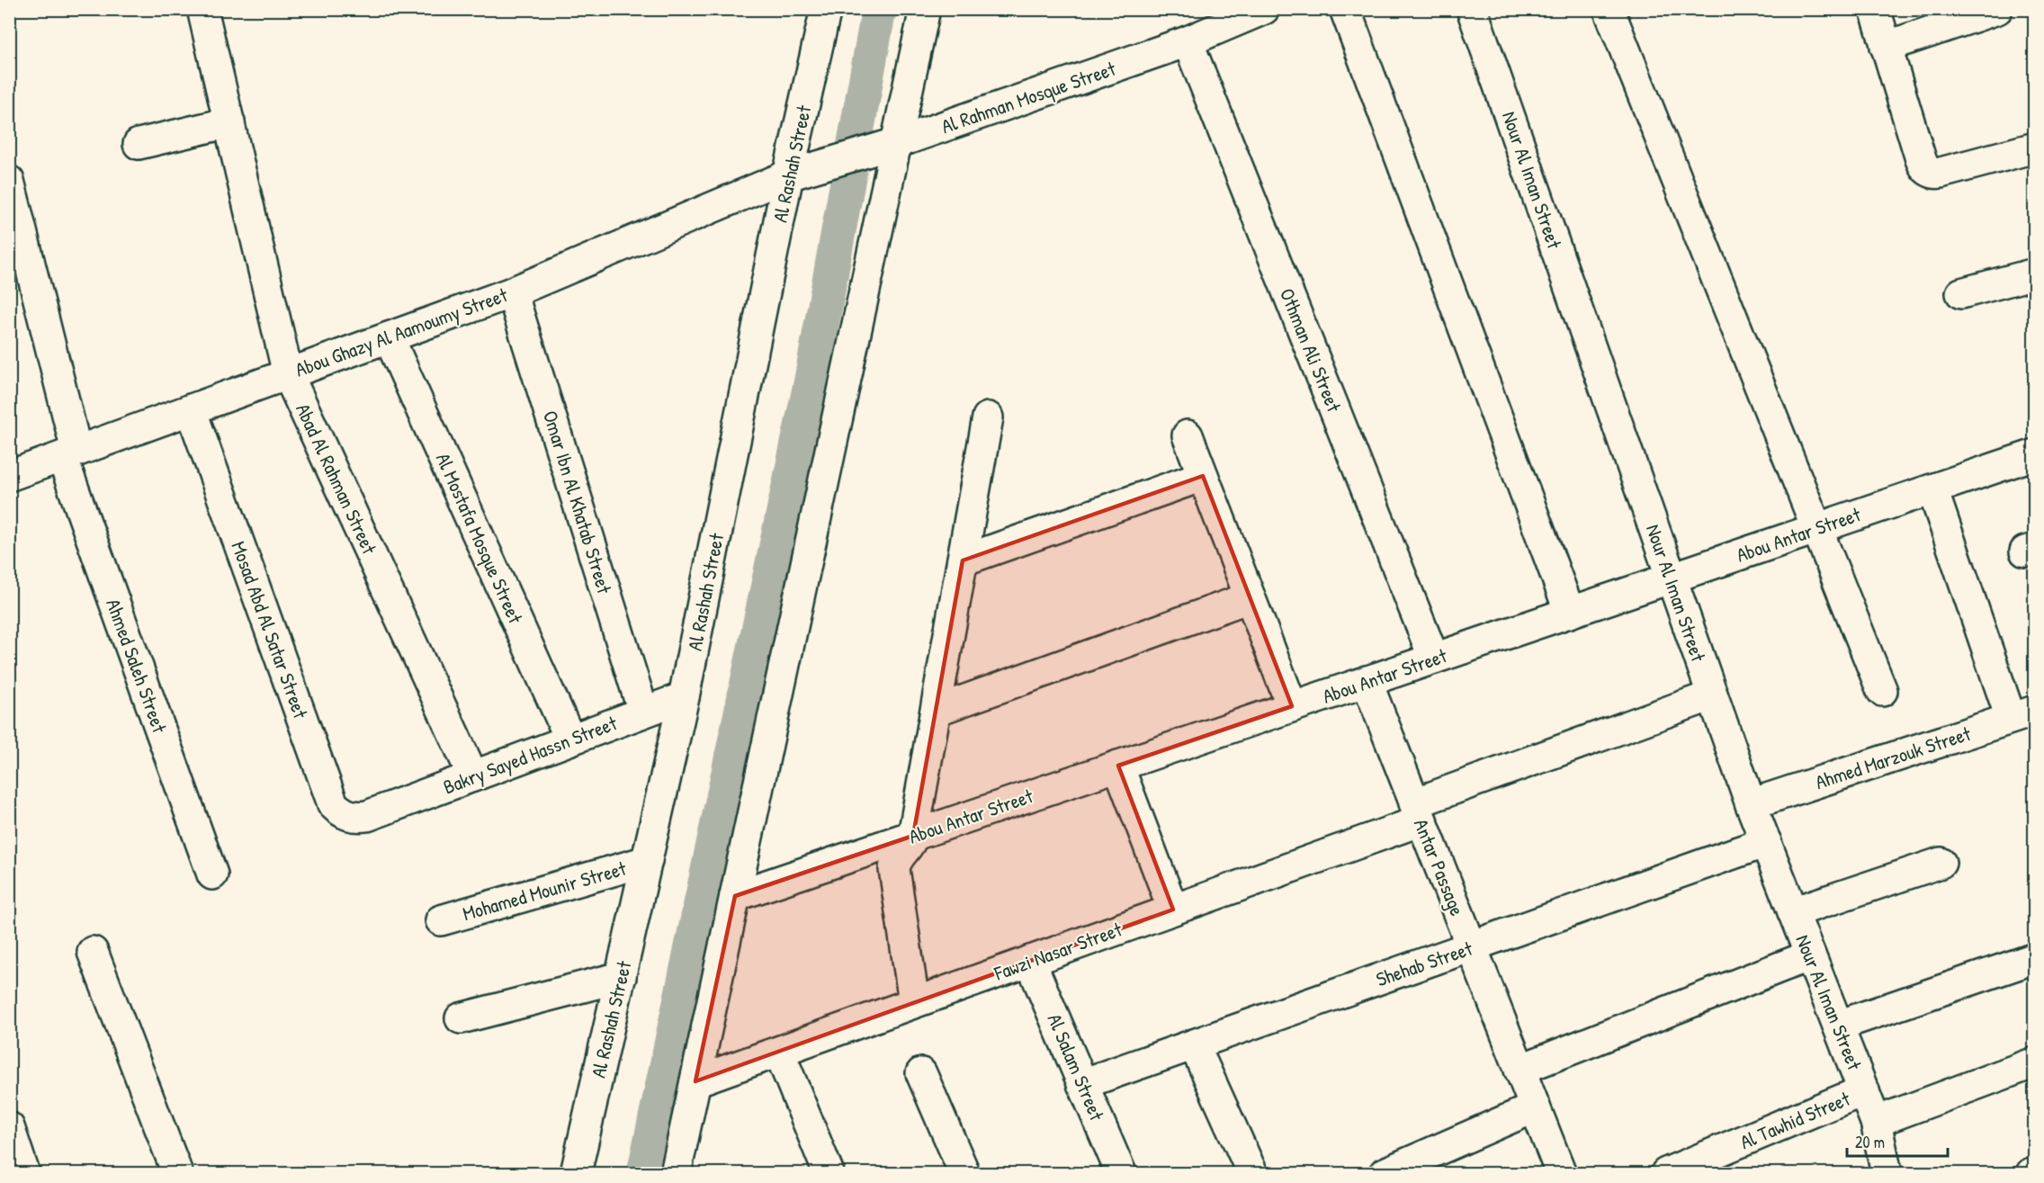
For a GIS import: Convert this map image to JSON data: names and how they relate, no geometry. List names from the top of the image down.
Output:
{
  "streets": {
    "street": [
      "Al Rahman Mosque Street",
      "Al Rashah Street",
      "Nour Al Iman Street",
      "Abou Ghazy Al Aamoumy Street",
      "Othman Ali Street",
      "Abad Al Rahman Street",
      "Omar Ibn Al Khatab Street",
      "Abou Antar Street",
      "Al Mostafa Mosque Street",
      "Mosad Abd Al Satar Street",
      "Ahmed Saleh Street",
      "Bakry Sayed Hassn Street",
      "Ahmed Marzouk Street",
      "Antar Passage",
      "Mohamed Mounir Street",
      "Fawzi Nasar Street",
      "Shehab Street",
      "Al Salam Street",
      "Al Tawhid Street"
    ]
  },
  "crossings": [
    ["Al Rahman Mosque Street", "Al Rashah Street"],
    ["Al Rahman Mosque Street", "Abou Ghazy Al Aamoumy Street"],
    ["Al Rahman Mosque Street", "Othman Ali Street"],
    ["Al Rashah Street", "Abou Ghazy Al Aamoumy Street"],
    ["Al Rashah Street", "Bakry Sayed Hassn Street"],
    ["Al Rashah Street", "Mohamed Mounir Street"],
    ["Nour Al Iman Street", "Abou Antar Street"],
    ["Nour Al Iman Street", "Ahmed Marzouk Street"],
    ["Nour Al Iman Street", "Fawzi Nasar Street"],
    ["Nour Al Iman Street", "Shehab Street"],
    ["Nour Al Iman Street", "Al Tawhid Street"],
    ["Abou Ghazy Al Aamoumy Street", "Abad Al Rahman Street"],
    ["Abou Ghazy Al Aamoumy Street", "Omar Ibn Al Khatab Street"],
    ["Abou Ghazy Al Aamoumy Street", "Al Mostafa Mosque Street"],
    ["Abou Ghazy Al Aamoumy Street", "Mosad Abd Al Satar Street"],
    ["Abou Ghazy Al Aamoumy Street", "Ahmed Saleh Street"],
    ["Othman Ali Street", "Abou Antar Street"],
    ["Abad Al Rahman Street", "Bakry Sayed Hassn Street"],
    ["Omar Ibn Al Khatab Street", "Bakry Sayed Hassn Street"],
    ["Abou Antar Street", "Antar Passage"],
    ["Al Mostafa Mosque Street", "Bakry Sayed Hassn Street"],
    ["Mosad Abd Al Satar Street", "Bakry Sayed Hassn Street"],
    ["Antar Passage", "Fawzi Nasar Street"],
    ["Antar Passage", "Shehab Street"],
    ["Fawzi Nasar Street", "Al Salam Street"],
    ["Shehab Street", "Al Salam Street"]
  ],
  "scale_bar": "20 m"
}
